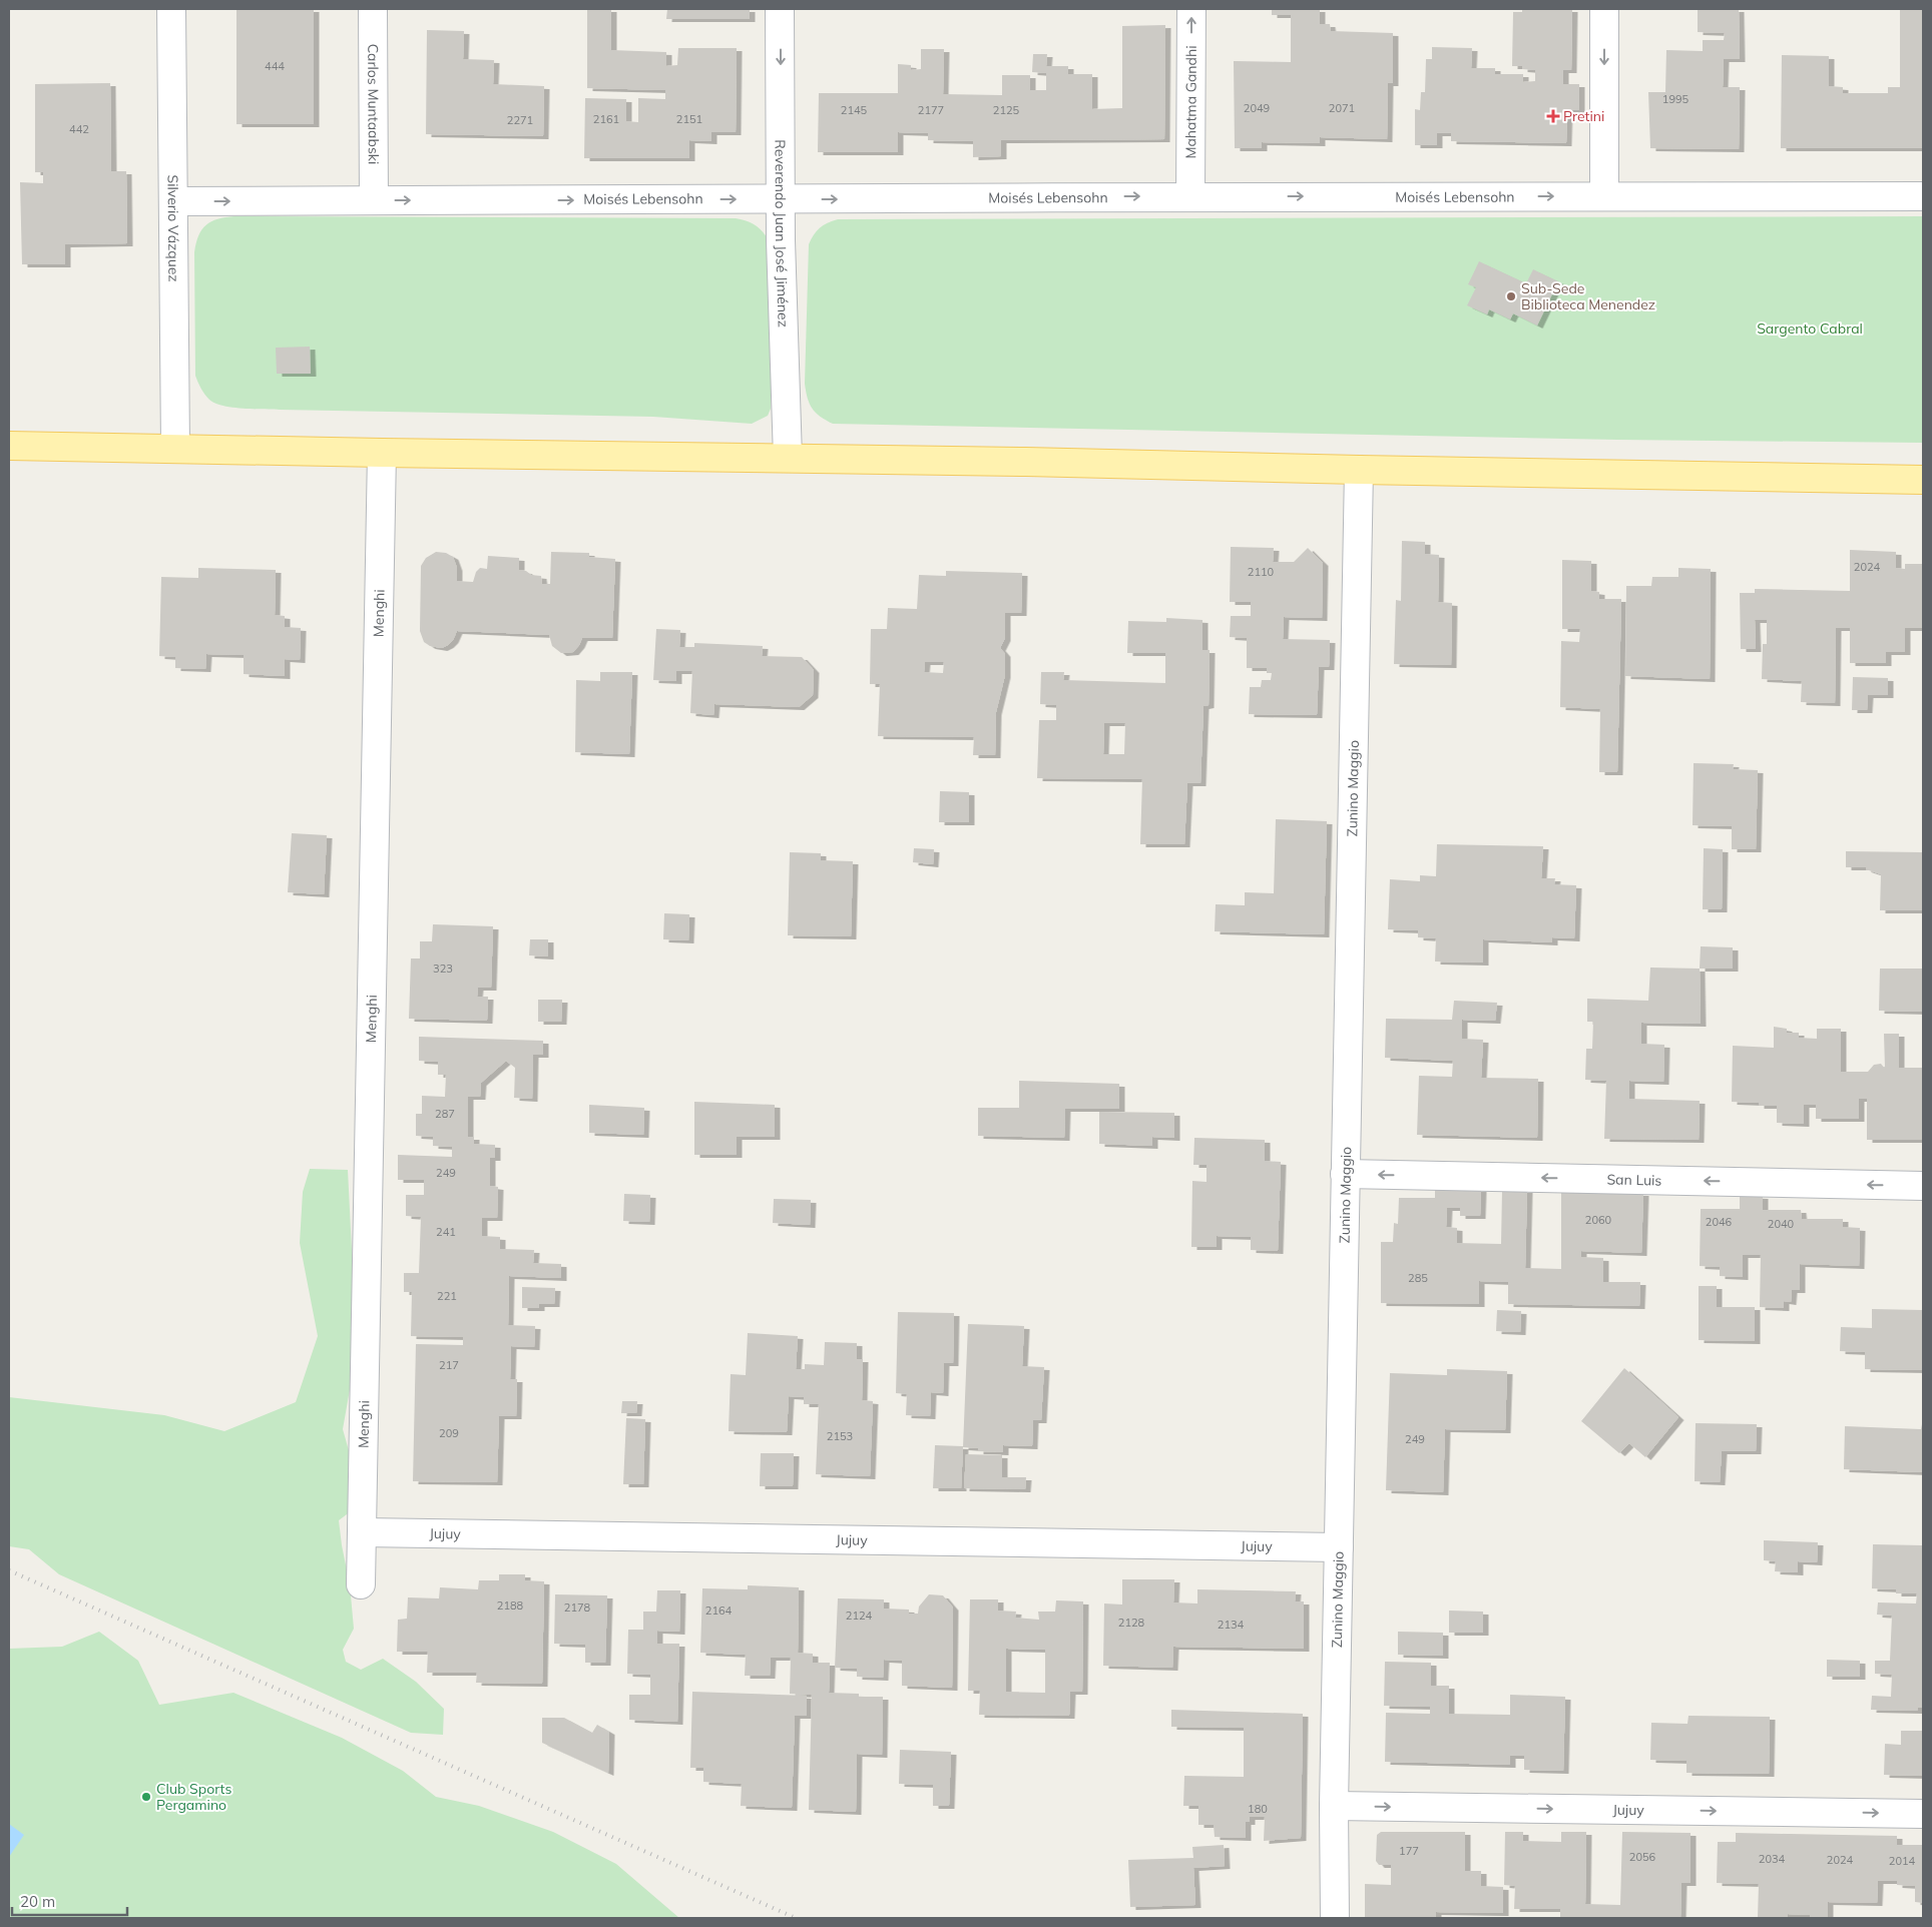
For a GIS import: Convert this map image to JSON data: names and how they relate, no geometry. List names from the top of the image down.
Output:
{
  "streets": {
    "street": [
      "Mahatma Gandhi",
      "Carlos Muntaabski",
      "Moisés Lebensohn",
      "Silverio Vázquez",
      "Reverendo Juan José Jiménez",
      "Menghi",
      "Zunino Maggio",
      "San Luis",
      "Jujuy"
    ]
  },
  "crossings": [
    ["Mahatma Gandhi", "Moisés Lebensohn"],
    ["Carlos Muntaabski", "Moisés Lebensohn"],
    ["Moisés Lebensohn", "Silverio Vázquez"],
    ["Moisés Lebensohn", "Reverendo Juan José Jiménez"],
    ["Menghi", "Jujuy"],
    ["Zunino Maggio", "San Luis"],
    ["Zunino Maggio", "Jujuy"]
  ],
  "one_way": [
    "Mahatma Gandhi",
    "Moisés Lebensohn",
    "Reverendo Juan José Jiménez",
    "San Luis",
    "Jujuy"
  ],
  "parks": ["Sargento Cabral"],
  "places": {
    "health": ["Pretini"],
    "other": ["Sub-Sede Biblioteca Menendez", "Club Sports Pergamino"]
  },
  "house_numbers": [
    "444",
    "1995",
    "2049",
    "2071",
    "2145",
    "2177",
    "2125",
    "2161",
    "2151",
    "2271",
    "442",
    "2024",
    "2110",
    "323",
    "287",
    "249",
    "2060",
    "2046",
    "2040",
    "241",
    "285",
    "221",
    "217",
    "209",
    "2153",
    "249",
    "2188",
    "2178",
    "2164",
    "2124",
    "2128",
    "2134",
    "180",
    "177",
    "2056",
    "2034",
    "2024",
    "2014"
  ],
  "scale_bar": "20 m"
}
